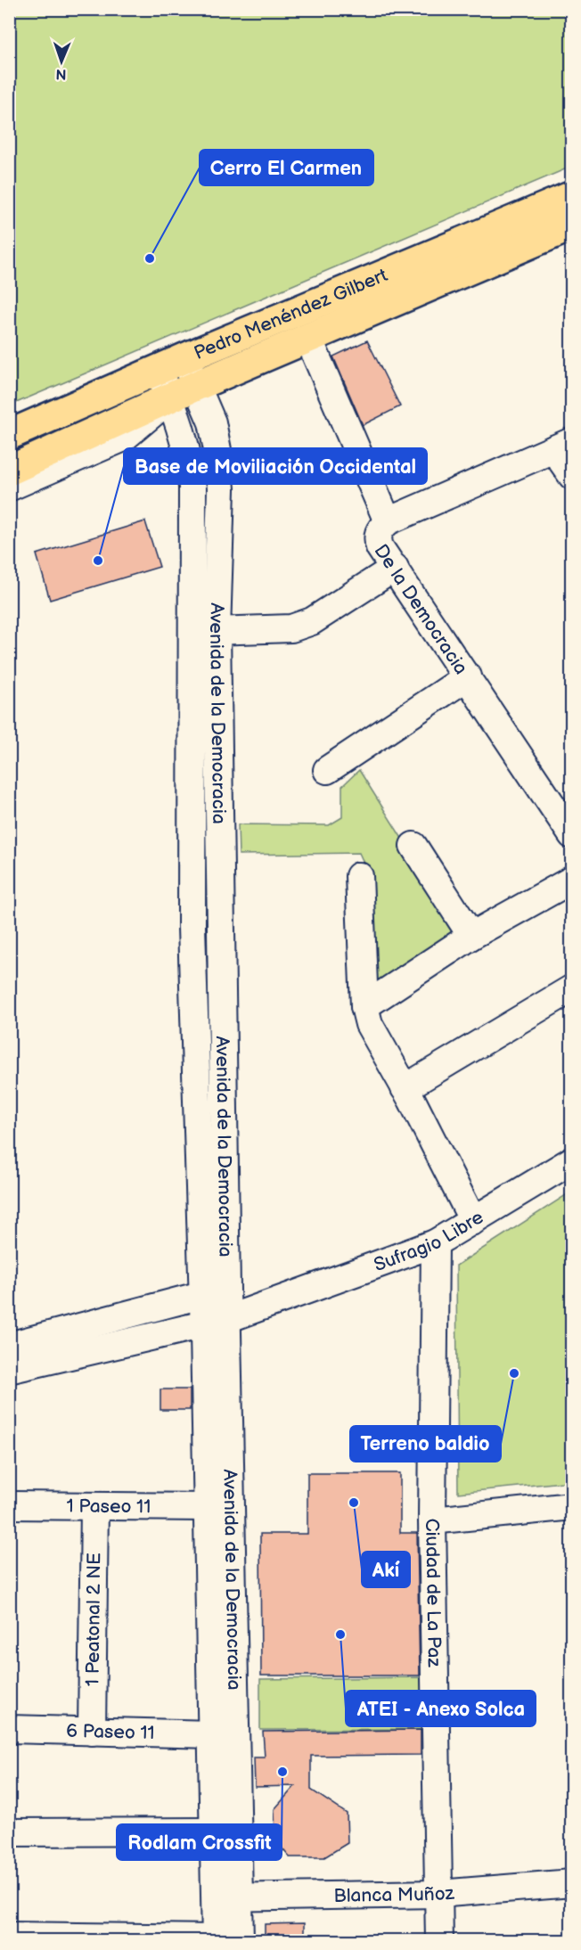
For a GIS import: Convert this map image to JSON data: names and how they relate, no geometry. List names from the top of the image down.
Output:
{
  "streets": {
    "main road": ["Pedro Menéndez Gilbert"],
    "street": [
      "De la Democracia",
      "Avenida de la Democracia",
      "Sufragio Libre",
      "1 Paseo 11",
      "Ciudad de La Paz",
      "1 Peatonal 2 NE",
      "6 Paseo 11",
      "Blanca Muñoz"
    ]
  },
  "crossings": [
    ["Pedro Menéndez Gilbert", "Avenida de la Democracia"],
    ["Avenida de la Democracia", "Sufragio Libre"],
    ["Avenida de la Democracia", "1 Paseo 11"],
    ["Avenida de la Democracia", "6 Paseo 11"],
    ["Avenida de la Democracia", "Blanca Muñoz"],
    ["Sufragio Libre", "Ciudad de La Paz"],
    ["1 Paseo 11", "1 Peatonal 2 NE"],
    ["Ciudad de La Paz", "Blanca Muñoz"],
    ["1 Peatonal 2 NE", "6 Paseo 11"]
  ],
  "places": [
    "Cerro El Carmen",
    "Base de Moviliación Occidental",
    "Terreno baldio",
    "Akí",
    "ATEI - Anexo Solca",
    "Rodlam Crossfit"
  ],
  "north": "bottom"
}
